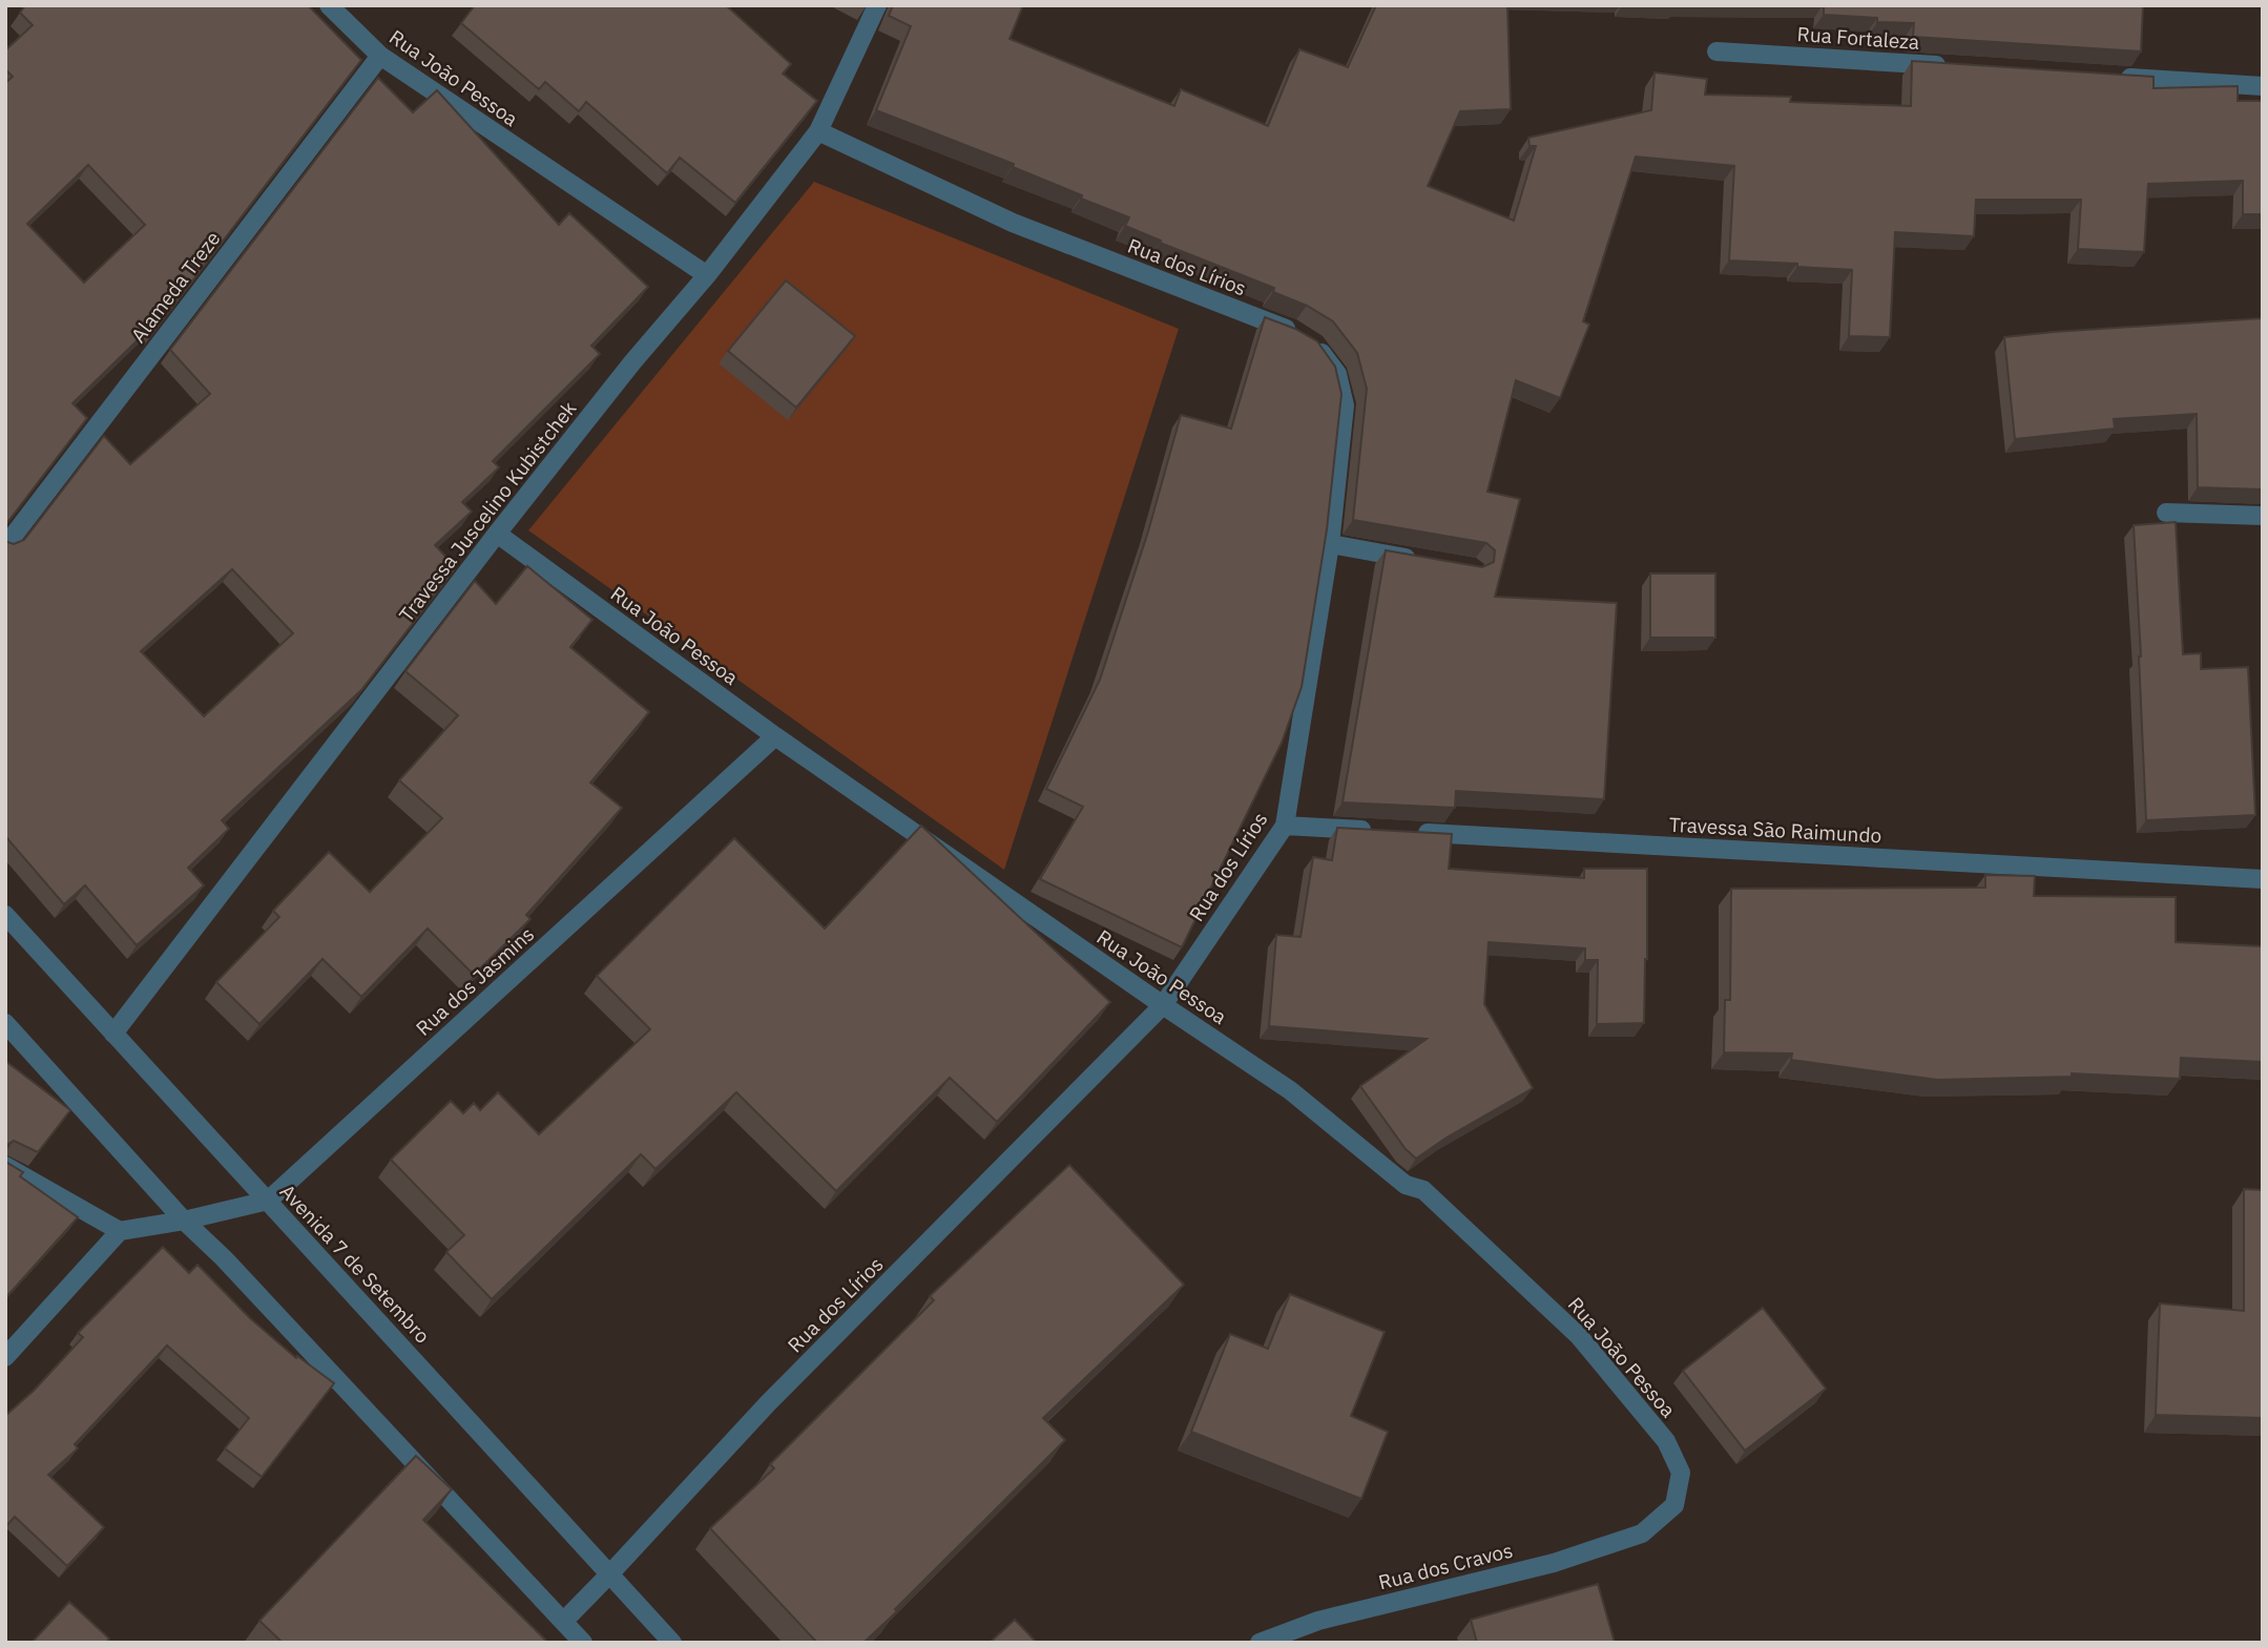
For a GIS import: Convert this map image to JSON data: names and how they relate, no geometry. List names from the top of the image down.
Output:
{
  "streets": {
    "street": [
      "Rua Fortaleza",
      "Rua João Pessoa",
      "Rua dos Lírios",
      "Alameda Treze",
      "Travessa Juscelino Kubistchek",
      "Travessa São Raimundo",
      "Rua dos Jasmins",
      "Avenida 7 de Setembro",
      "Rua dos Cravos"
    ]
  },
  "crossings": [
    ["Rua João Pessoa", "Rua dos Lírios"],
    ["Rua João Pessoa", "Alameda Treze"],
    ["Rua João Pessoa", "Travessa Juscelino Kubistchek"],
    ["Rua João Pessoa", "Rua dos Jasmins"],
    ["Rua João Pessoa", "Rua dos Cravos"],
    ["Rua dos Lírios", "Travessa Juscelino Kubistchek"],
    ["Rua dos Lírios", "Avenida 7 de Setembro"],
    ["Travessa Juscelino Kubistchek", "Avenida 7 de Setembro"],
    ["Rua dos Jasmins", "Avenida 7 de Setembro"]
  ]
}
